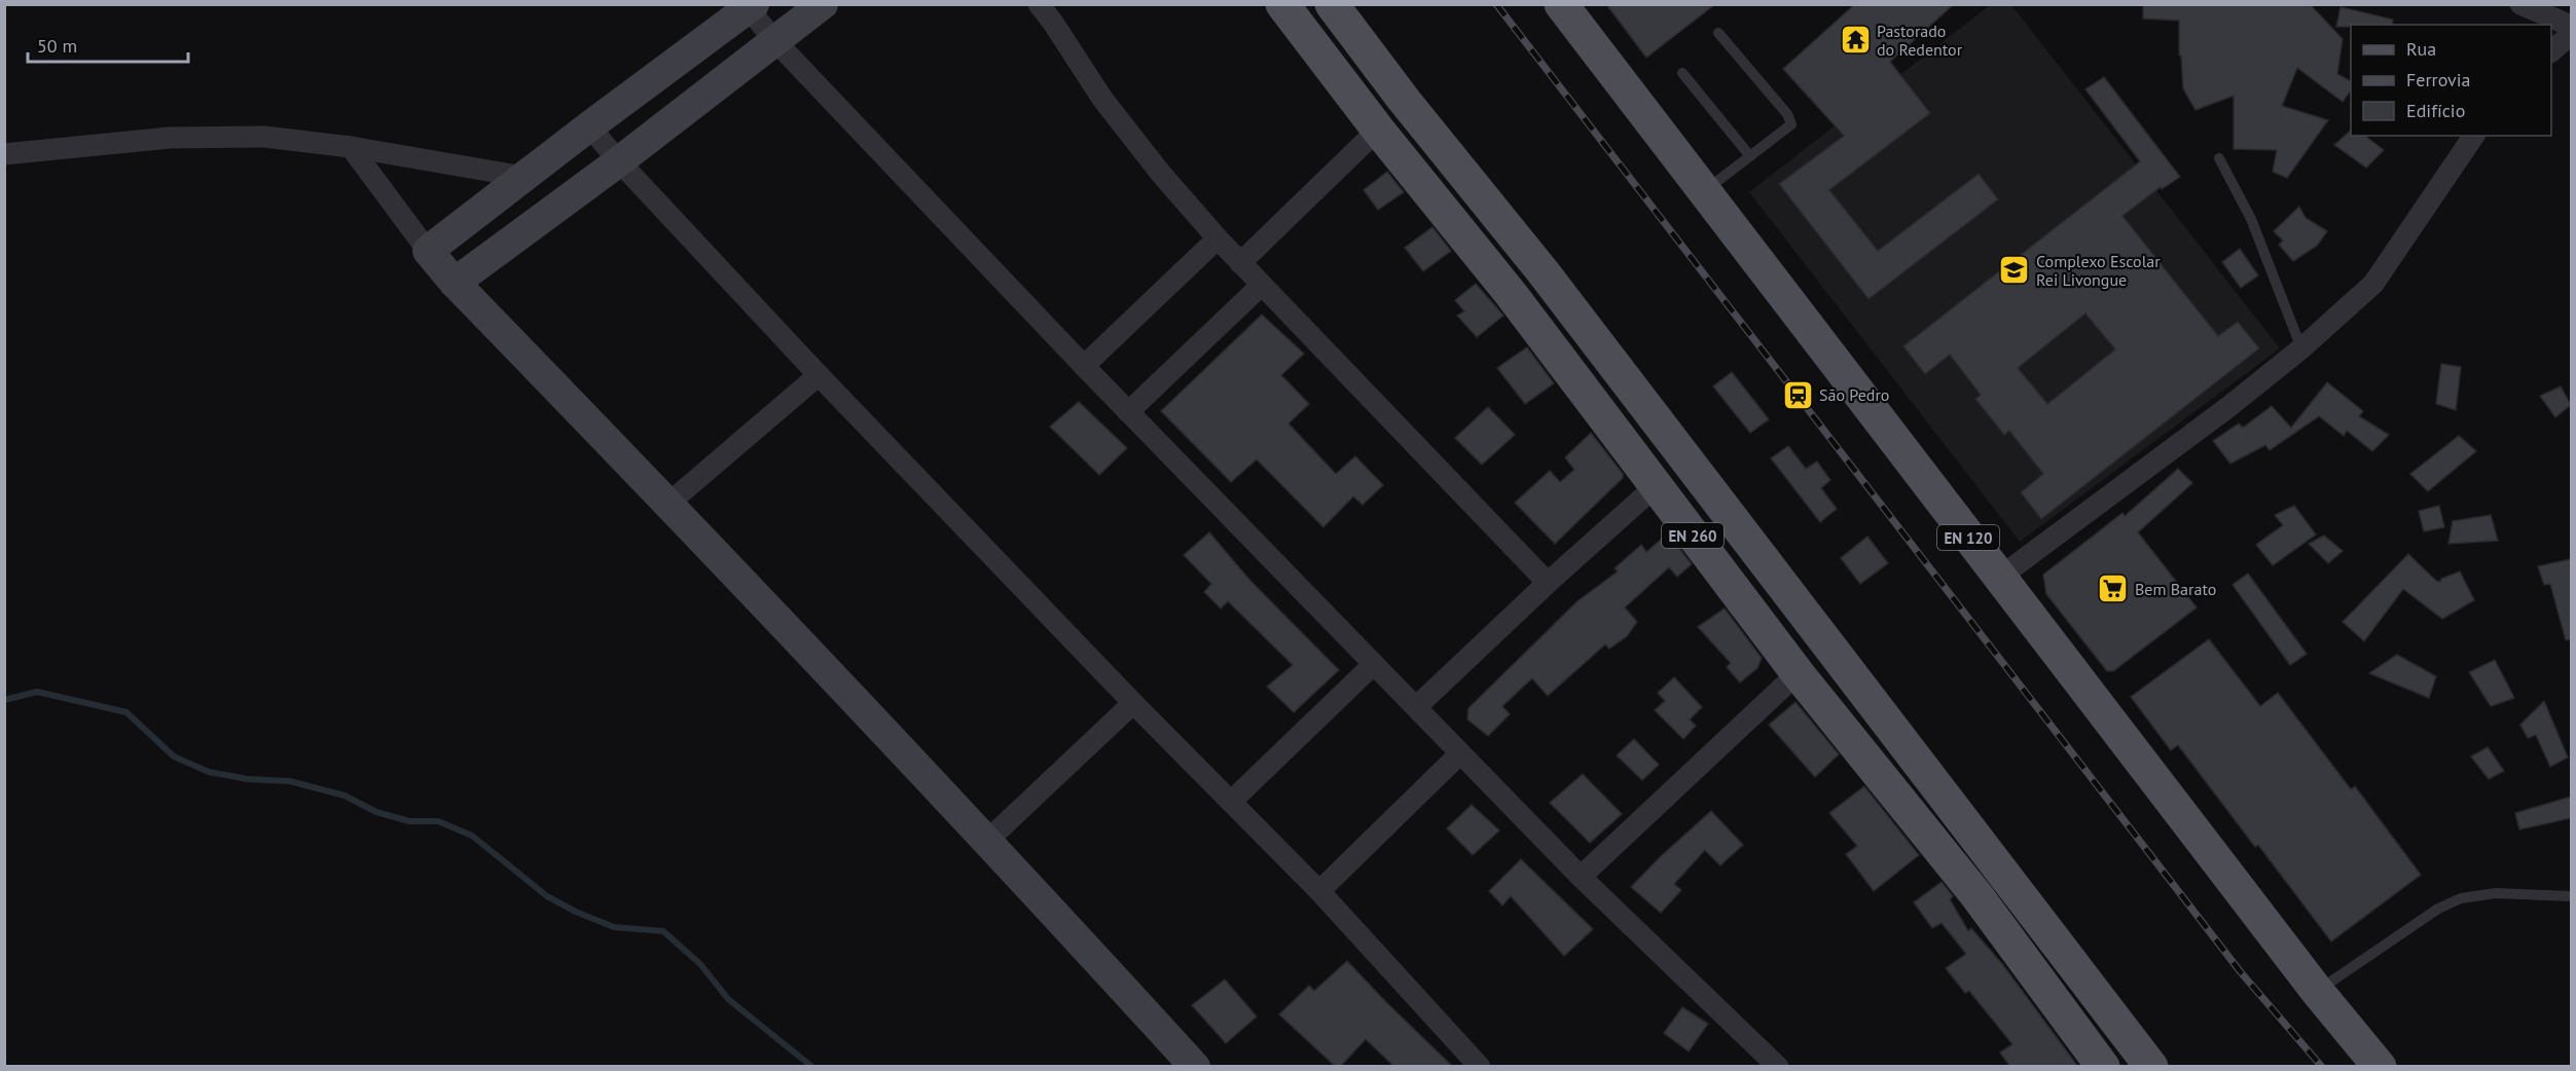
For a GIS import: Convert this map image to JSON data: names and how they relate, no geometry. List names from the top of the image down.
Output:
{
  "streets": {
    "main road": ["EN 260", "EN 120"]
  },
  "places": {
    "temple": ["Pastorado do Redentor"],
    "school or university": ["Complexo Escolar Rei Livongue"],
    "station": ["São Pedro"],
    "supermarket": ["Bem Barato"]
  },
  "legend": ["Rua", "Ferrovia", "Edifício"],
  "scale_bar": "50 m"
}
